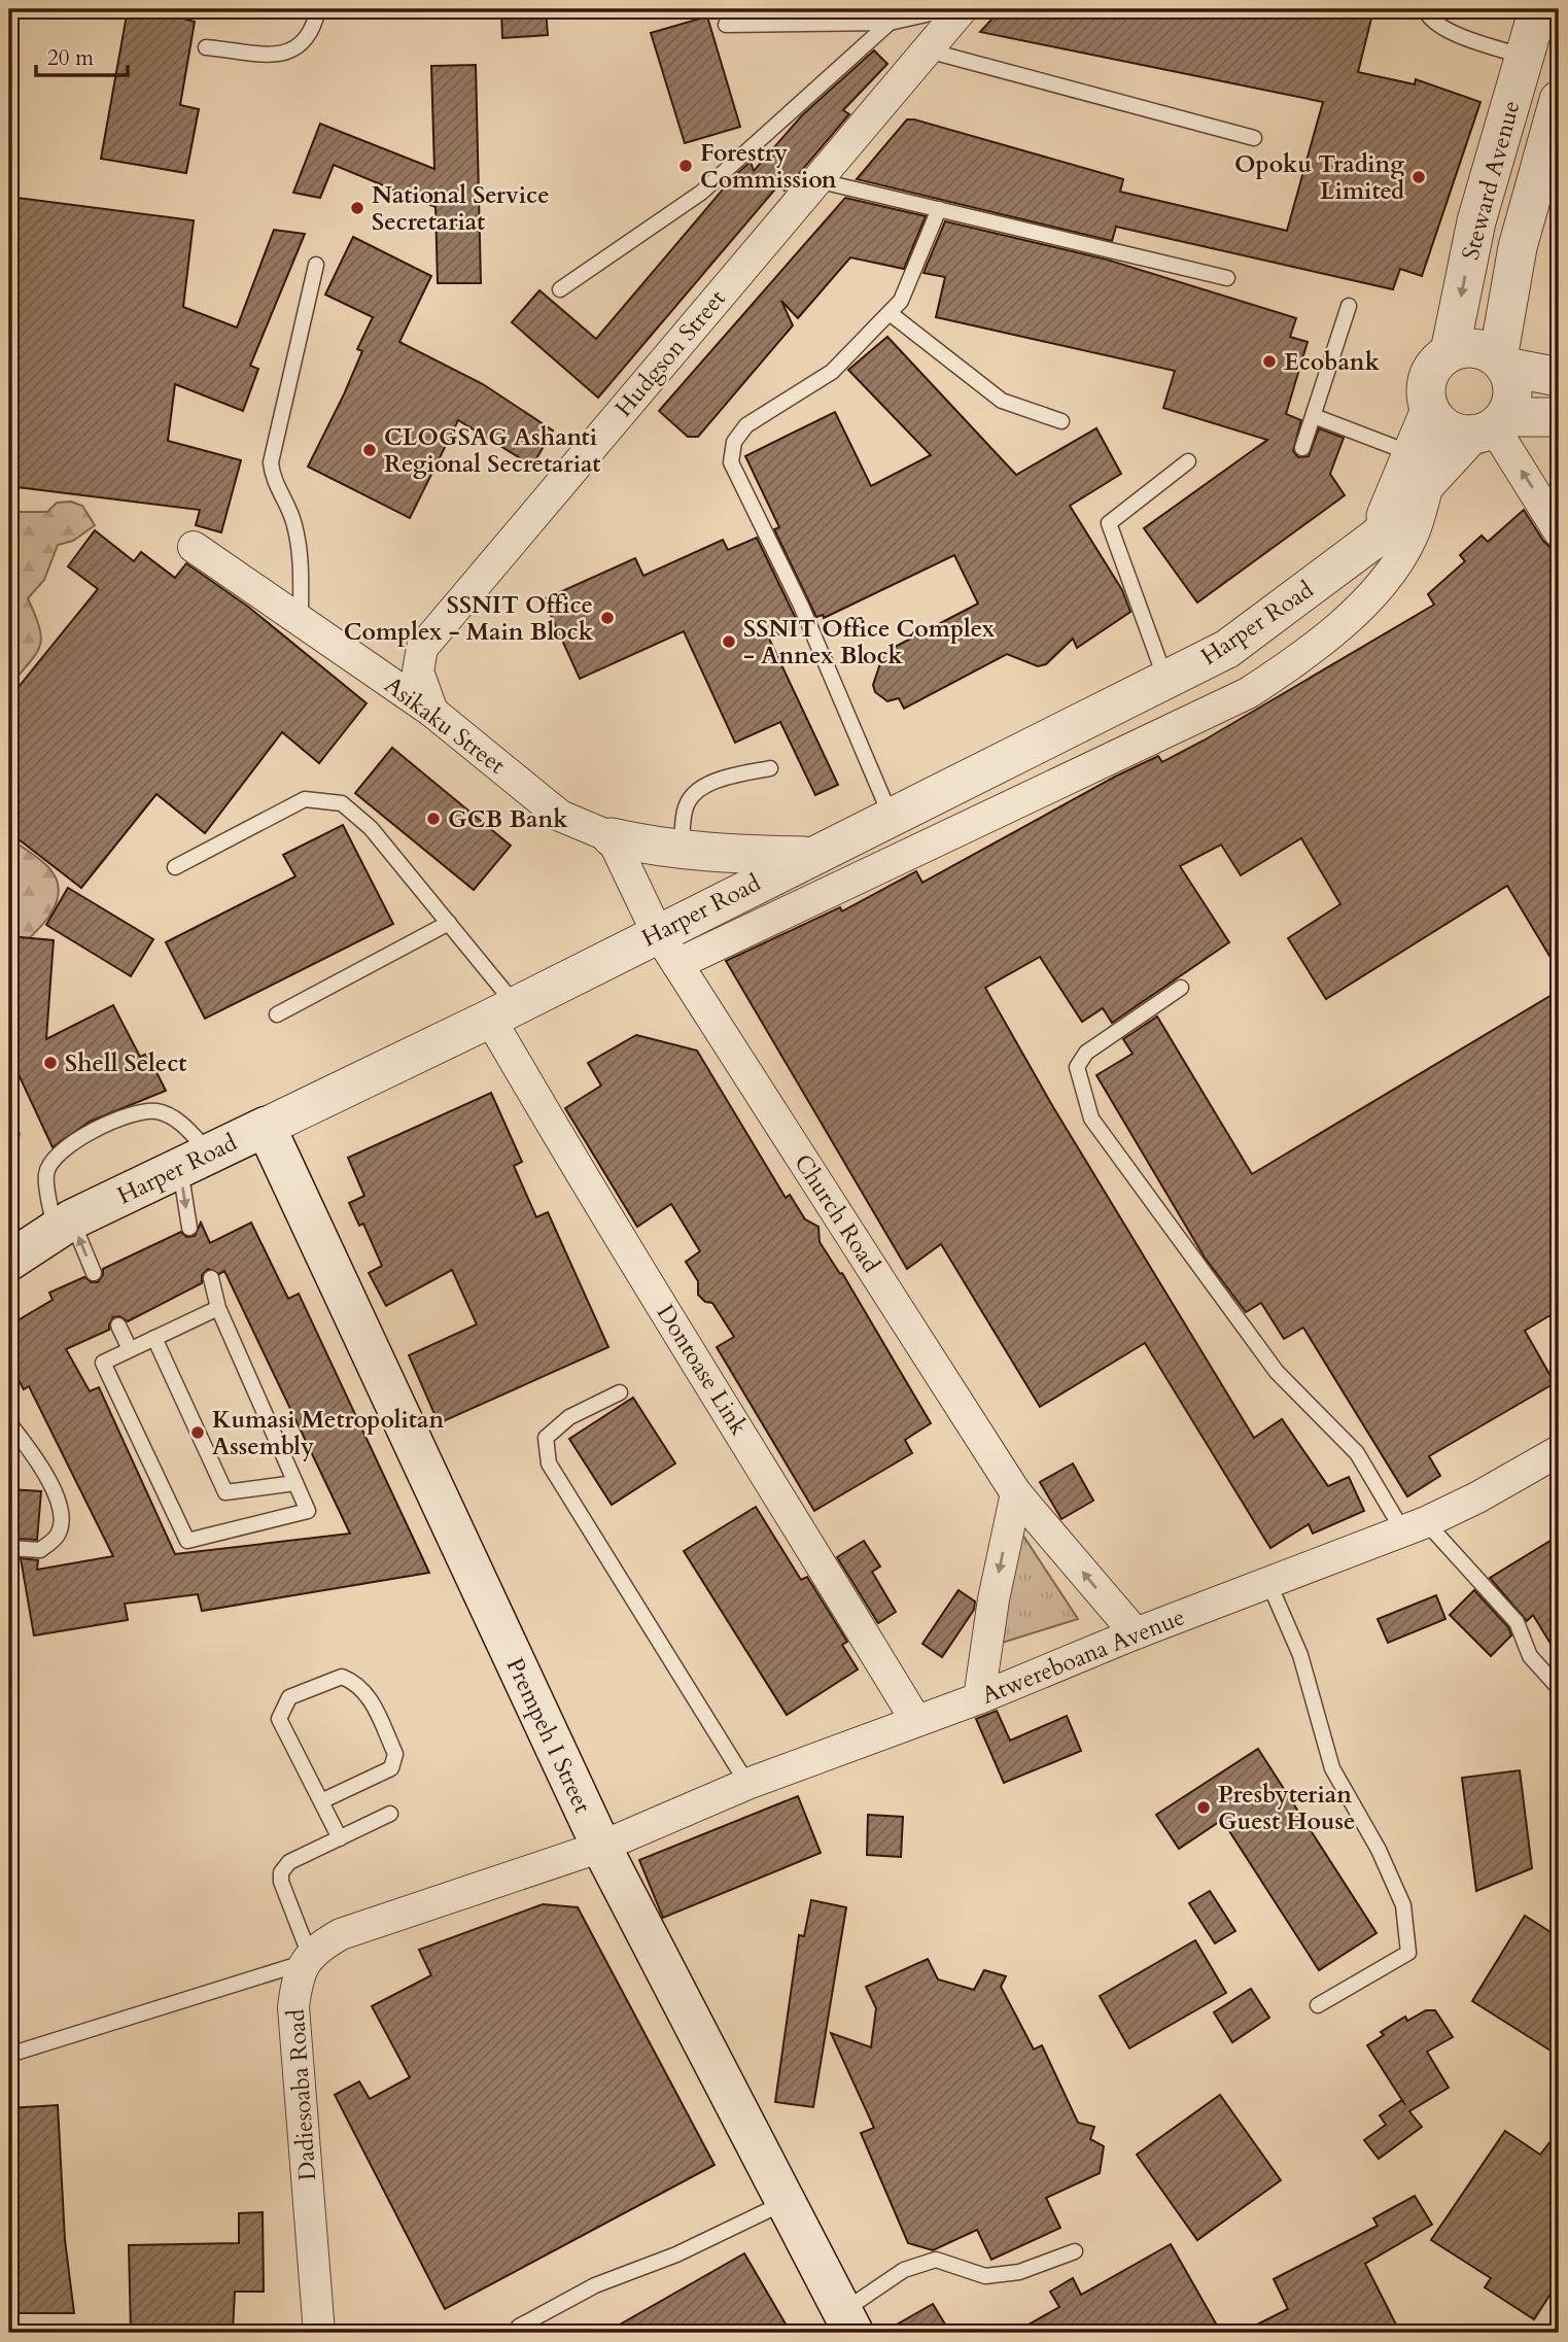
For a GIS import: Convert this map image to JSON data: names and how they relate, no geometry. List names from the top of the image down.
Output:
{
  "streets": {
    "main road": ["Harper Road", "Prempeh I Street"],
    "street": [
      "Steward Avenue",
      "Hudgson Street",
      "Asikaku Street",
      "Church Road",
      "Dontoase Link",
      "Atwereboana Avenue",
      "Dadiesoaba Road"
    ]
  },
  "crossings": [
    ["Steward Avenue", "Harper Road"],
    ["Hudgson Street", "Asikaku Street"],
    ["Harper Road", "Church Road"],
    ["Harper Road", "Dontoase Link"],
    ["Harper Road", "Prempeh I Street"],
    ["Church Road", "Atwereboana Avenue"],
    ["Dontoase Link", "Atwereboana Avenue"],
    ["Atwereboana Avenue", "Prempeh I Street"]
  ],
  "places": [
    "Forestry Commission",
    "Opoku Trading Limited",
    "National Service Secretariat",
    "Ecobank",
    "CLOGSAG Ashanti Regional Secretariat",
    "SSNIT Office Complex - Main Block",
    "SSNIT Office Complex - Annex Block",
    "GCB Bank",
    "Shell Select",
    "Kumasi Metropolitan Assembly",
    "Presbyterian Guest House"
  ],
  "scale_bar": "20 m"
}
